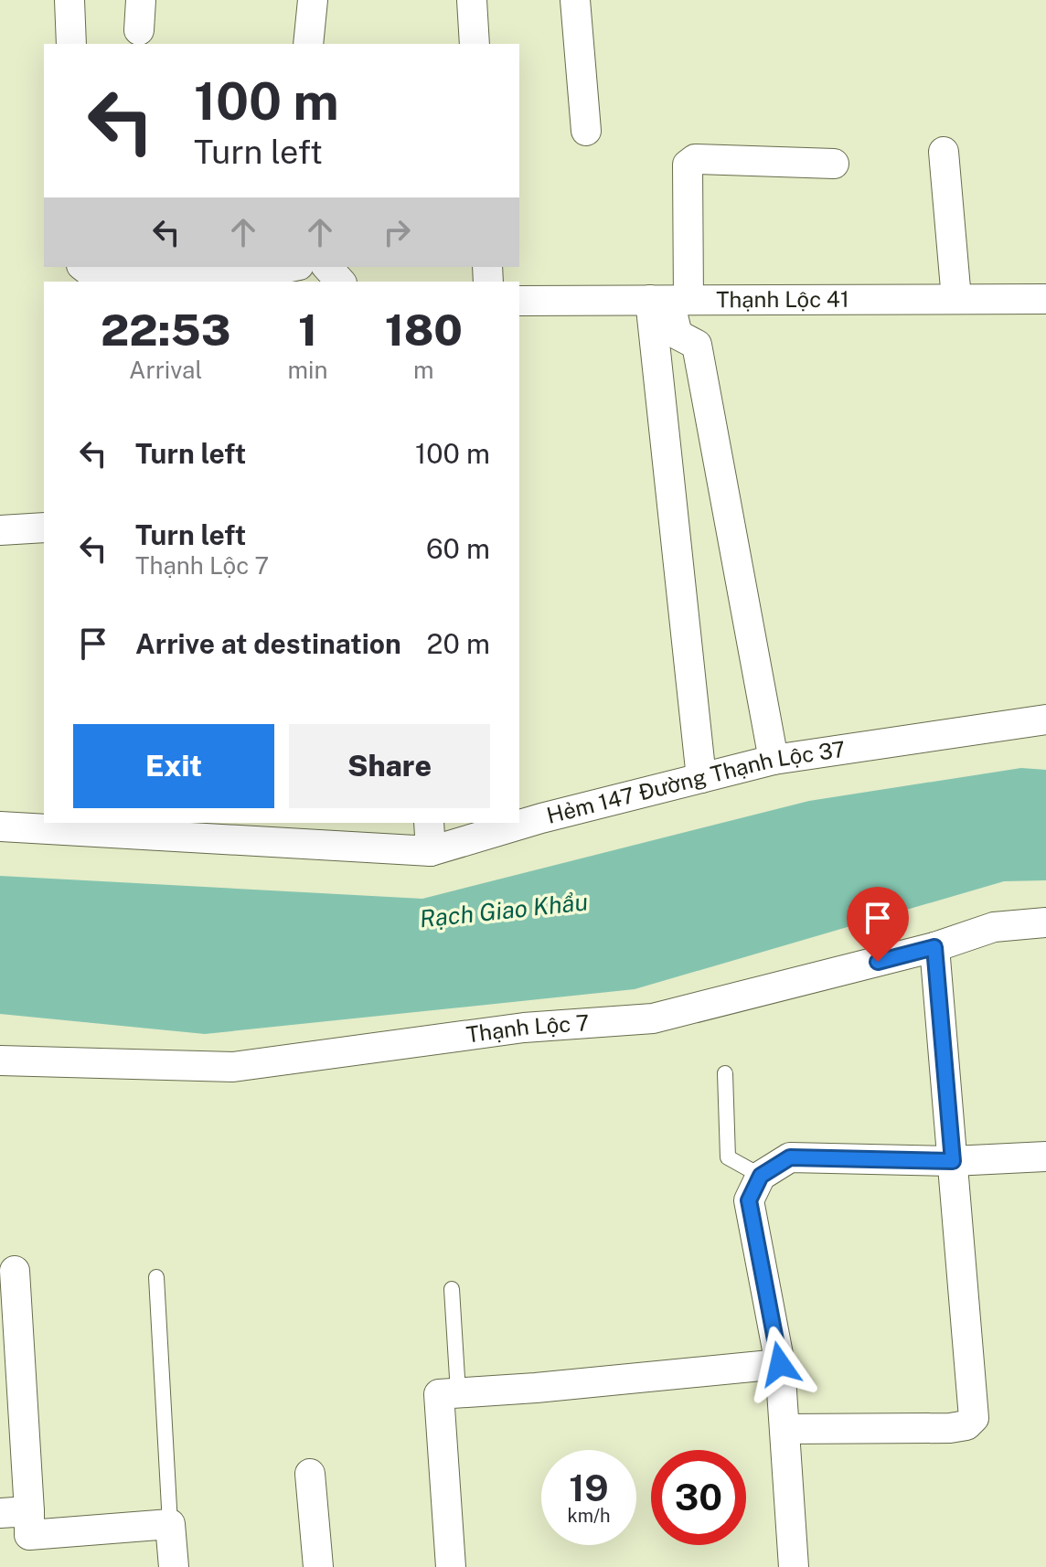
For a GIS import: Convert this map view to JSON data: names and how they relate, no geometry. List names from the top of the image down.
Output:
{
  "streets": {
    "street": ["Thạnh Lộc 41", "Hẻm 147 Đường Thạnh Lộc 37", "Thạnh Lộc 7"]
  },
  "water": ["Rạch Giao Khẩu"],
  "page": {
    "turn": ["100 m", "Turn left"],
    "eta": [
      "22:53",
      "Arrival",
      "1",
      "min",
      "180",
      "m"
    ],
    "list": [
      {
        "name": "Turn left",
        "value": "100 m"
      },
      {
        "name": "Turn left",
        "note": "Thạnh Lộc 7",
        "value": "60 m"
      },
      {
        "name": "Arrive at destination",
        "value": "20 m"
      }
    ],
    "buttons": ["Exit", "Share"],
    "speed": "19 km/h",
    "limit": "30"
  }
}
